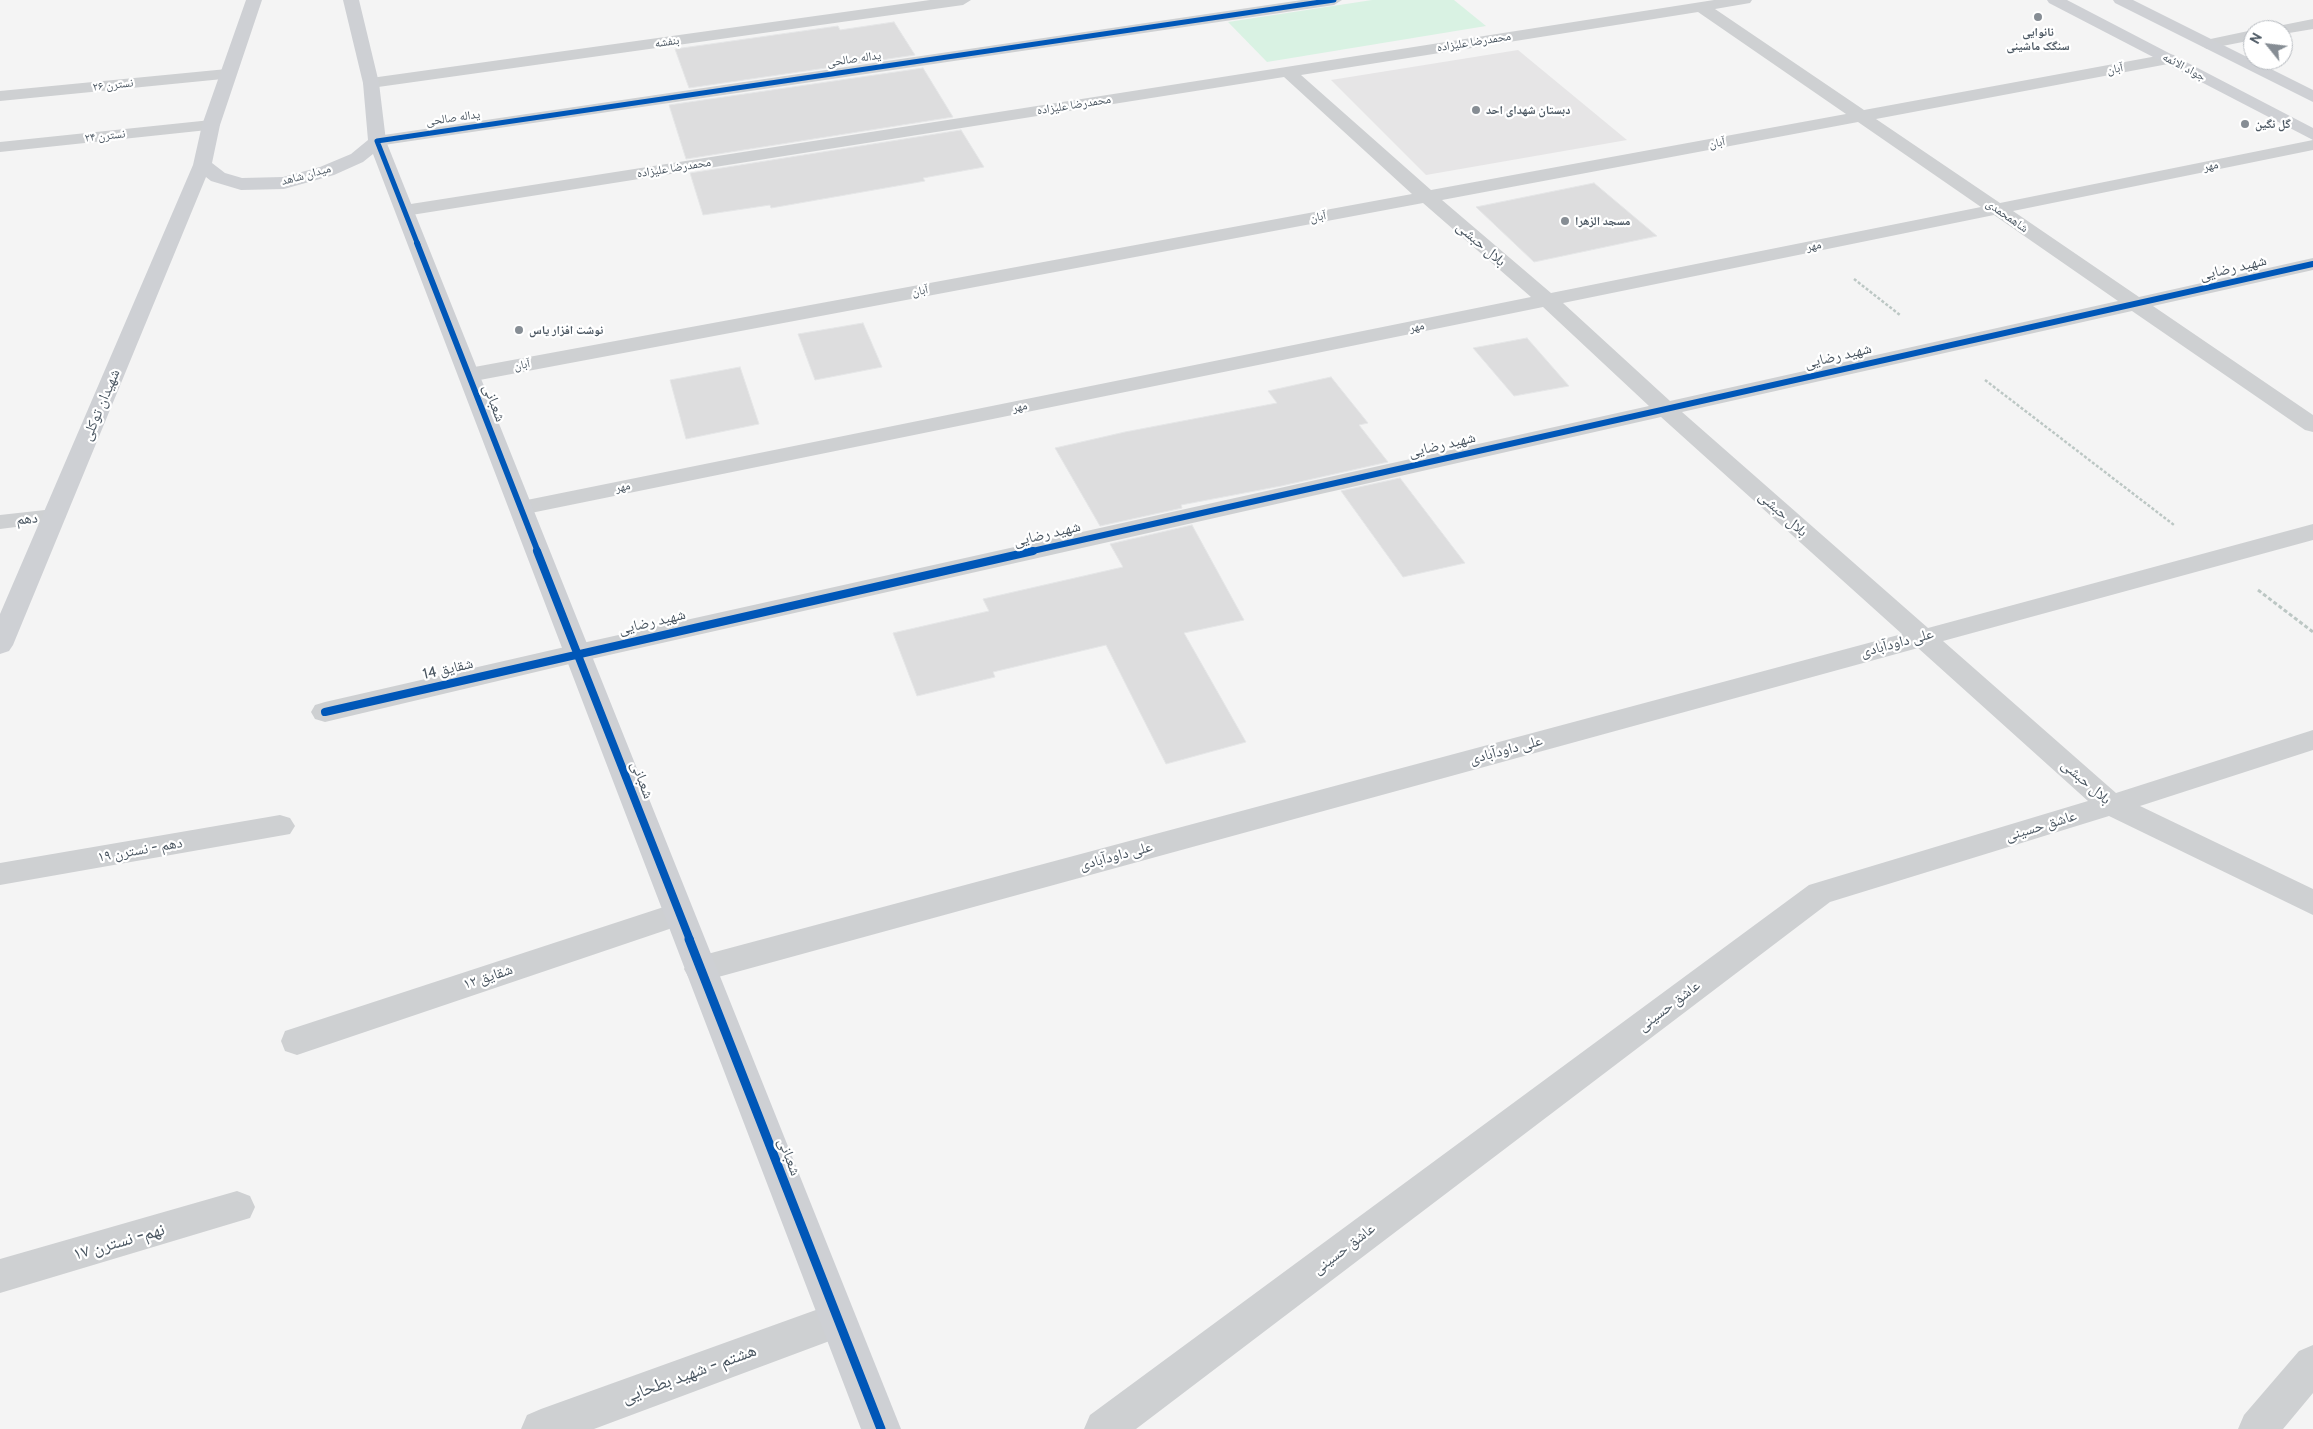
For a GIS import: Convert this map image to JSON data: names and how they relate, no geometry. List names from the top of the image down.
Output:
{
  "streets": {
    "street": [
      "بنفشه",
      "محمدرضا علیزاده",
      "یداله صالحی",
      "جواد الائمه",
      "آبان",
      "نسترن ۲۶",
      "نسترن ۲۴",
      "مهر",
      "میدان شاهد",
      "شاهمحمدی",
      "بلال حبشی",
      "شهید رضایی",
      "شعبانی",
      "شهیدان توکلی",
      "دهم",
      "علی داودآبادی",
      "شقایق 14",
      "عاشق حسینی",
      "دهم - نسترن ۱۹",
      "شقایق ۱۲",
      "نهم- نسترن ۱۷",
      "هشتم - شهید بطحایی"
    ]
  },
  "crossings": [
    ["محمدرضا علیزاده", "شاهمحمدی"],
    ["محمدرضا علیزاده", "بلال حبشی"],
    ["محمدرضا علیزاده", "شعبانی"],
    ["یداله صالحی", "میدان شاهد"],
    ["یداله صالحی", "شعبانی"],
    ["جواد الائمه", "آبان"],
    ["آبان", "شاهمحمدی"],
    ["آبان", "بلال حبشی"],
    ["آبان", "شعبانی"],
    ["مهر", "شاهمحمدی"],
    ["مهر", "بلال حبشی"],
    ["مهر", "شعبانی"],
    ["میدان شاهد", "شعبانی"],
    ["میدان شاهد", "شهیدان توکلی"],
    ["شاهمحمدی", "شهید رضایی"],
    ["بلال حبشی", "شهید رضایی"],
    ["بلال حبشی", "علی داودآبادی"],
    ["بلال حبشی", "عاشق حسینی"],
    ["شهید رضایی", "شعبانی"],
    ["شهید رضایی", "شقایق 14"],
    ["شعبانی", "علی داودآبادی"],
    ["شعبانی", "شقایق 14"],
    ["شعبانی", "شقایق ۱۲"],
    ["شعبانی", "هشتم - شهید بطحایی"],
    ["شهیدان توکلی", "دهم"]
  ],
  "places": [
    "نانوایی سنگک ماشینی",
    "دبستان شهدای احد",
    "گل نگین",
    "مسجد الزهرا",
    "نوشت افزار یاس"
  ],
  "north": "top left"
}
